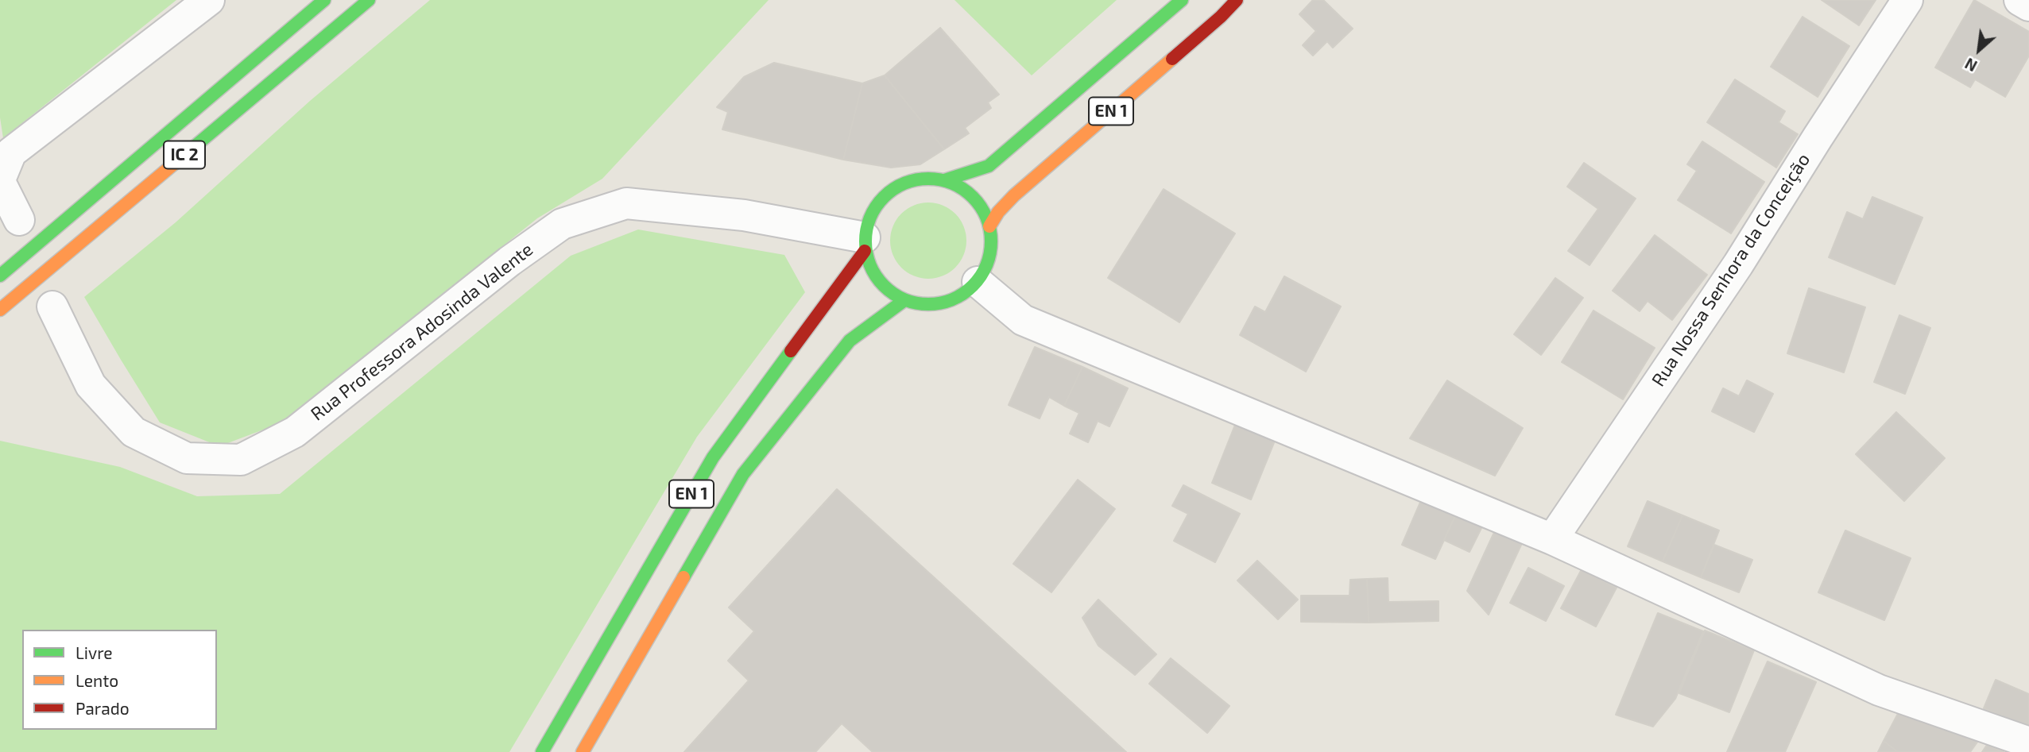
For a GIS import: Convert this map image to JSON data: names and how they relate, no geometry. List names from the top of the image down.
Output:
{
  "streets": {
    "main road": ["EN 1", "IC 2"],
    "street": ["Rua Nossa Senhora da Conceição", "Rua Professora Adosinda Valente"]
  },
  "crossings": [
    ["EN 1", "Rua Professora Adosinda Valente"]
  ],
  "legend": ["Livre", "Lento", "Parado"],
  "north": "bottom left"
}
